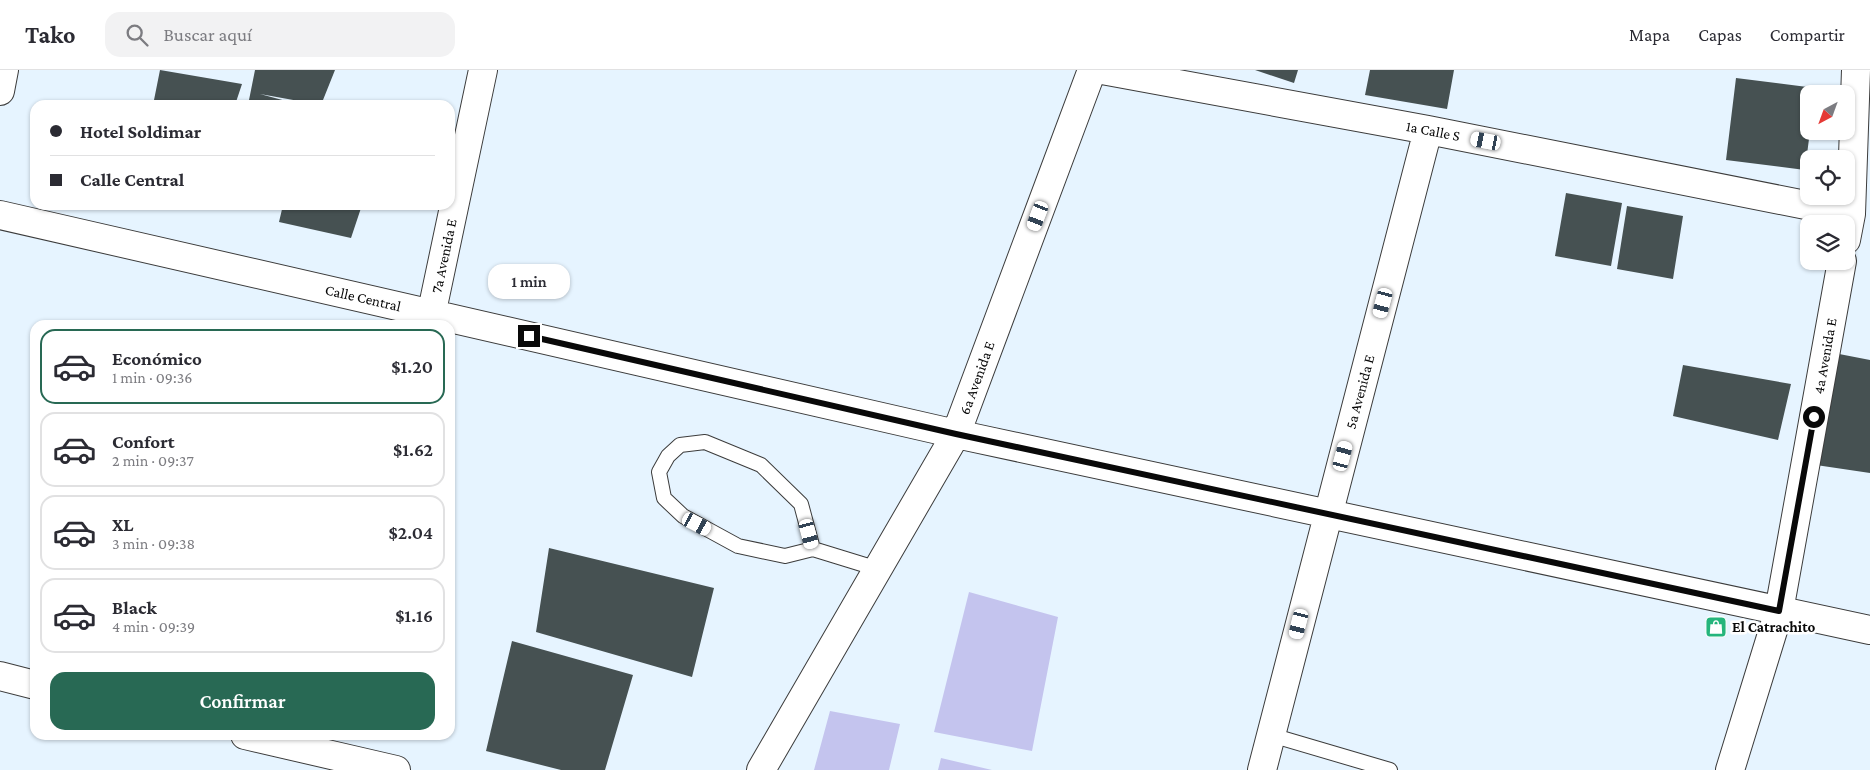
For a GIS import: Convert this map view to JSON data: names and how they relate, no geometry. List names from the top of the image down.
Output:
{
  "streets": {
    "street": [
      "1a Calle S",
      "7a Avenida E",
      "Calle Central",
      "4a Avenida E",
      "6a Avenida E",
      "5a Avenida E"
    ]
  },
  "crossings": [
    ["1a Calle S", "5a Avenida E"],
    ["7a Avenida E", "Calle Central"],
    ["Calle Central", "4a Avenida E"],
    ["Calle Central", "6a Avenida E"],
    ["Calle Central", "5a Avenida E"]
  ],
  "places": {
    "shop": ["El Catrachito"]
  },
  "north": "bottom left",
  "page": {
    "header": "Tako",
    "search": "Buscar aquí",
    "nav": ["Mapa", "Capas", "Compartir"],
    "banner": ["Hotel Soldimar", "Calle Central"],
    "bubble": "1 min",
    "list": [
      {
        "name": "Económico",
        "note": "1 min · 09:36",
        "value": "$1.20"
      },
      {
        "name": "Confort",
        "note": "2 min · 09:37",
        "value": "$1.62"
      },
      {
        "name": "XL",
        "note": "3 min · 09:38",
        "value": "$2.04"
      },
      {
        "name": "Black",
        "note": "4 min · 09:39",
        "value": "$1.16"
      }
    ],
    "buttons": "Confirmar"
  }
}
